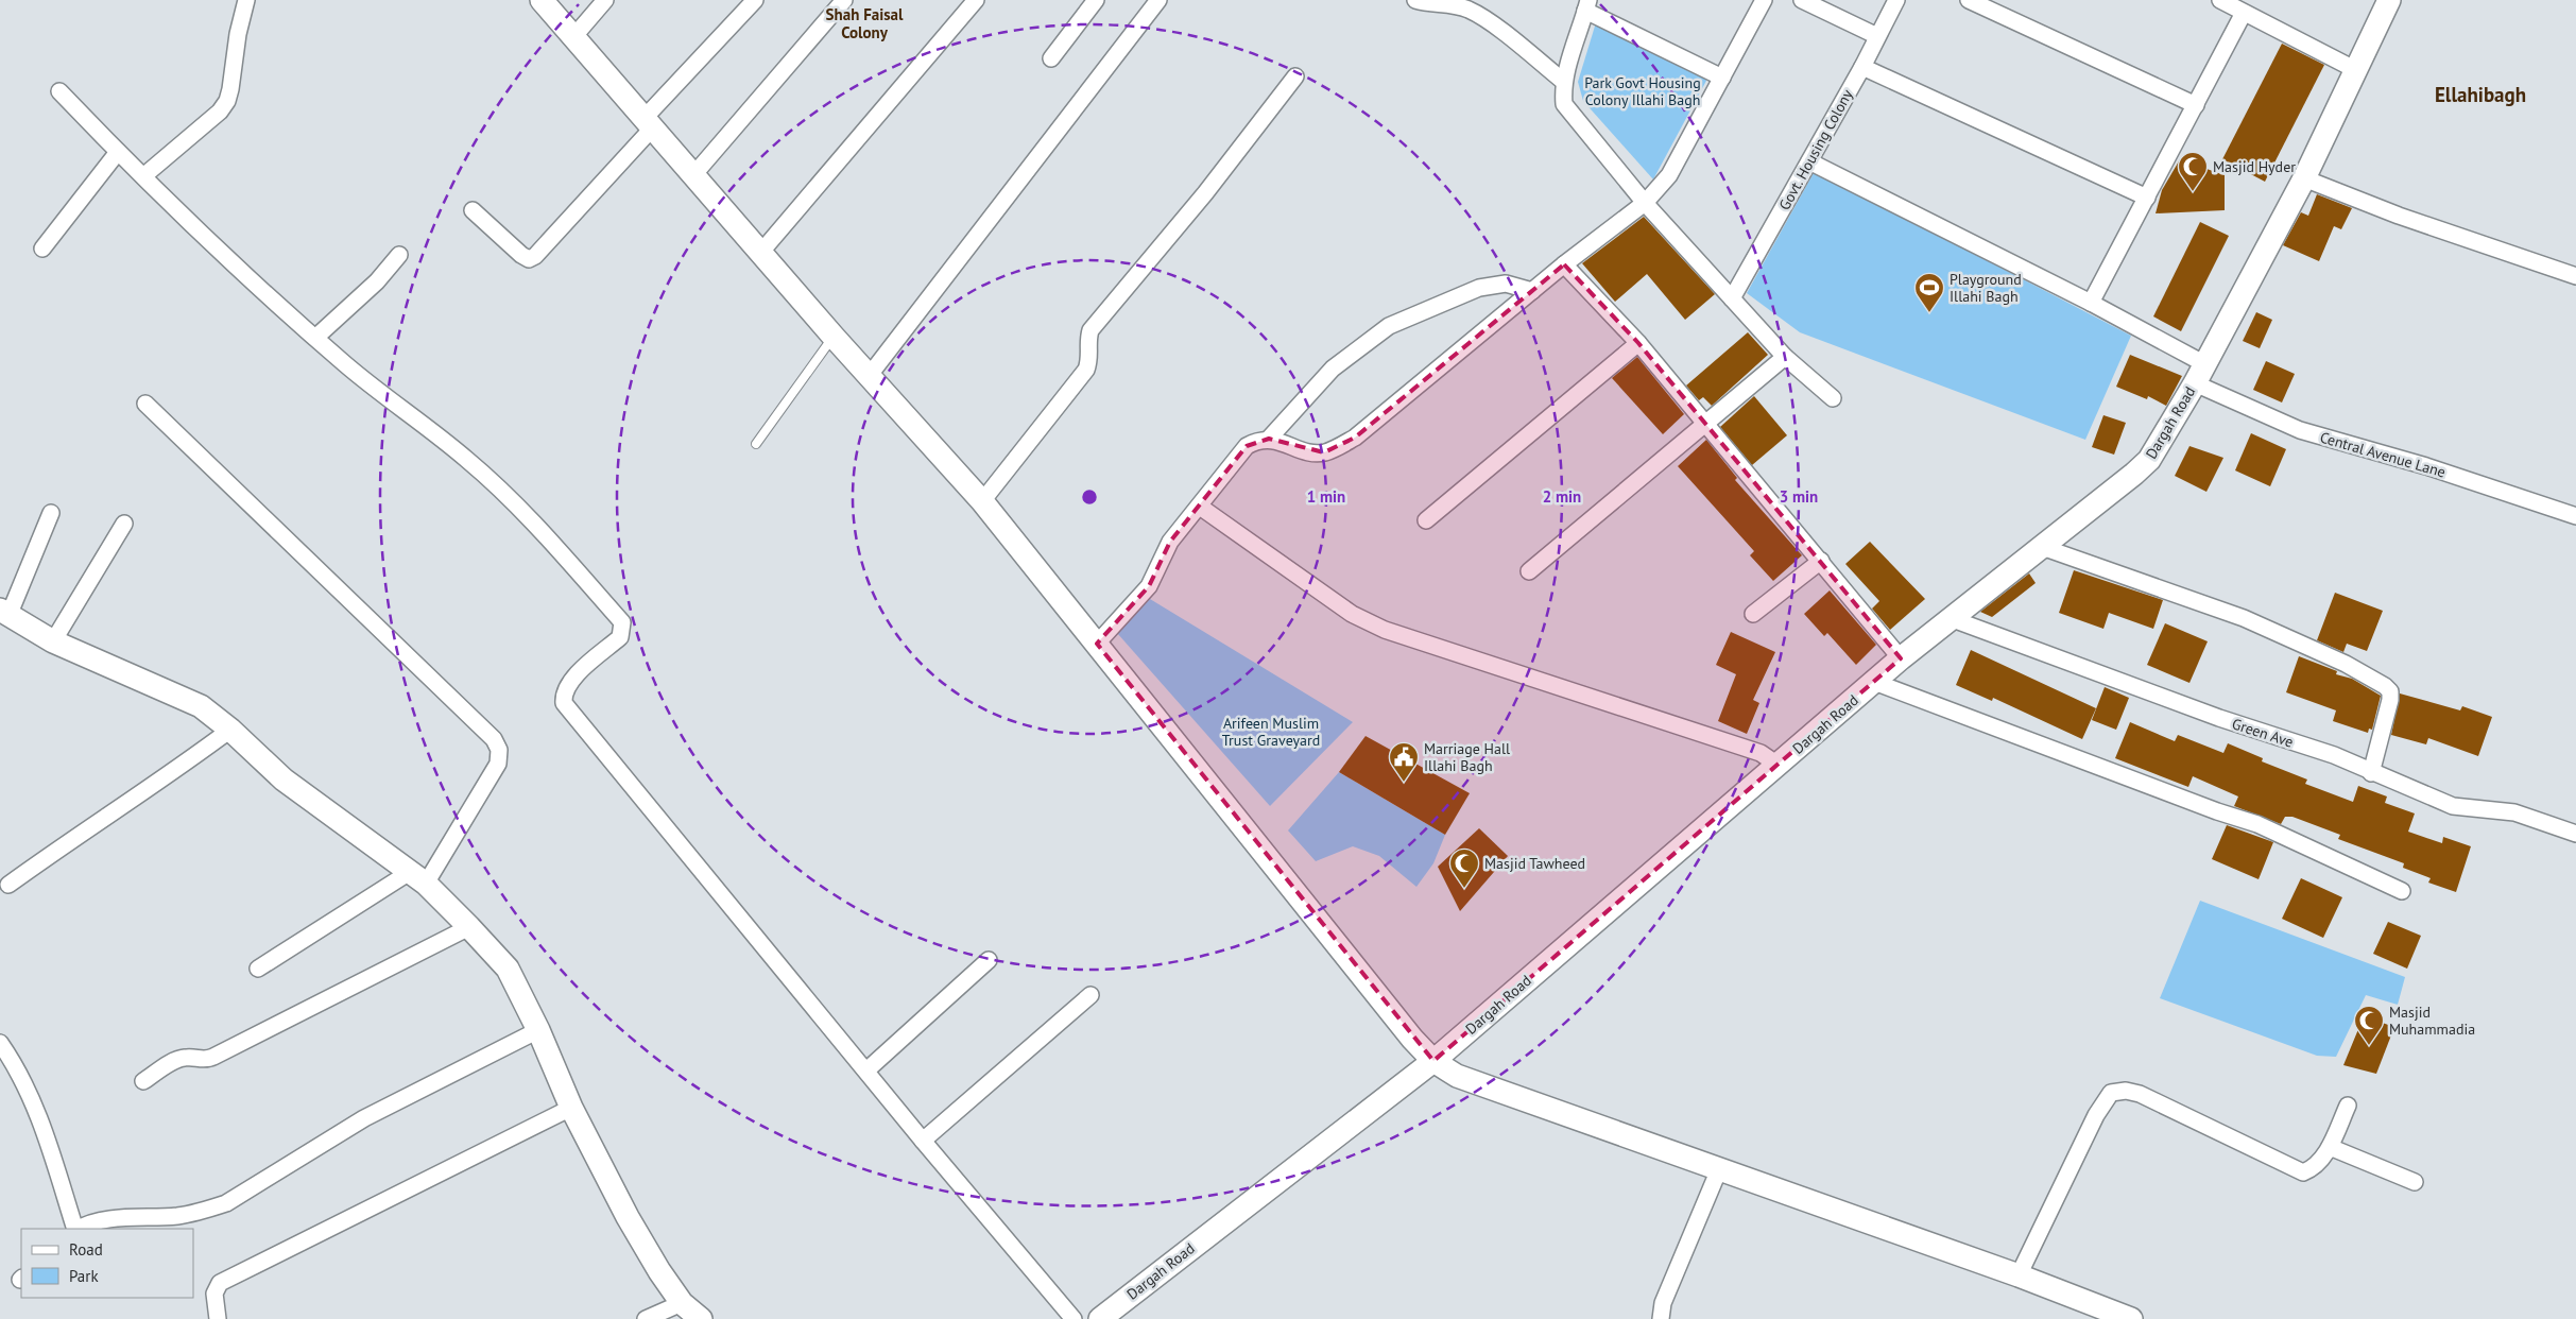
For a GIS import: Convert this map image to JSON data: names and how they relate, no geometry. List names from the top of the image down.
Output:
{
  "streets": {
    "street": [
      "Govt. Housing Colony",
      "Dargah Road",
      "Central Avenue Lane",
      "Green Ave"
    ]
  },
  "crossings": [
    ["Govt. Housing Colony", "Central Avenue Lane"],
    ["Dargah Road", "Central Avenue Lane"],
    ["Dargah Road", "Green Ave"]
  ],
  "districts": ["Shah Faisal Colony", "Ellahibagh"],
  "parks": ["Park Govt Housing Colony Illahi Bagh", "Arifeen Muslim Trust Graveyard"],
  "places": {
    "mosque": ["Masjid Hyder", "Masjid Tawheed", "Masjid Muhammadia"],
    "sports": ["Playground Illahi Bagh"],
    "public building": ["Marriage Hall Illahi Bagh"]
  },
  "legend": ["Road", "Park"],
  "rings": ["1 min", "2 min", "3 min"]
}
